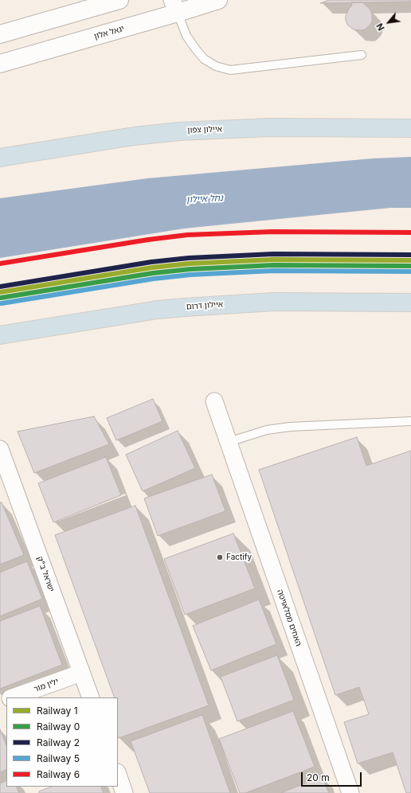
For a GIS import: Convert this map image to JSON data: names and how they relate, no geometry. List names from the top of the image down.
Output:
{
  "streets": {
    "highway": ["איילון צפון", "איילון דרום"],
    "street": [
      "יגאל אלון",
      "ישראל ב\"ק",
      "האחים מסלאויטה",
      "ילין מור"
    ]
  },
  "crossings": [
    ["ישראל ב\"ק", "ילין מור"]
  ],
  "water": ["נחל איילון"],
  "places": ["Factify"],
  "lines": [
    "rail line 6",
    "rail line 2",
    "rail line 1",
    "rail line 0",
    "rail line 5"
  ],
  "legend": [
    "Railway 1",
    "Railway 0",
    "Railway 2",
    "Railway 5",
    "Railway 6"
  ],
  "scale_bar": "20 m",
  "north": "bottom left"
}
